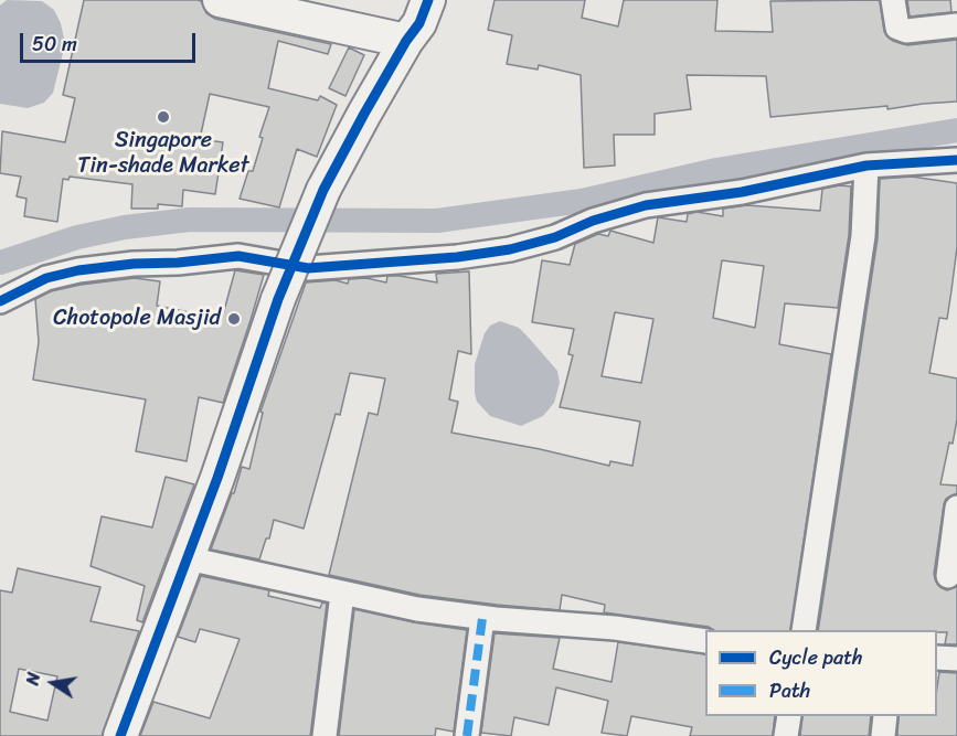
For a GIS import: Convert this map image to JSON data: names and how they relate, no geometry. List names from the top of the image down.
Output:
{
  "places": ["Singapore Tin-shade Market", "Chotopole Masjid"],
  "legend": ["Cycle path", "Path"],
  "scale_bar": "50 m",
  "north": "left"
}
